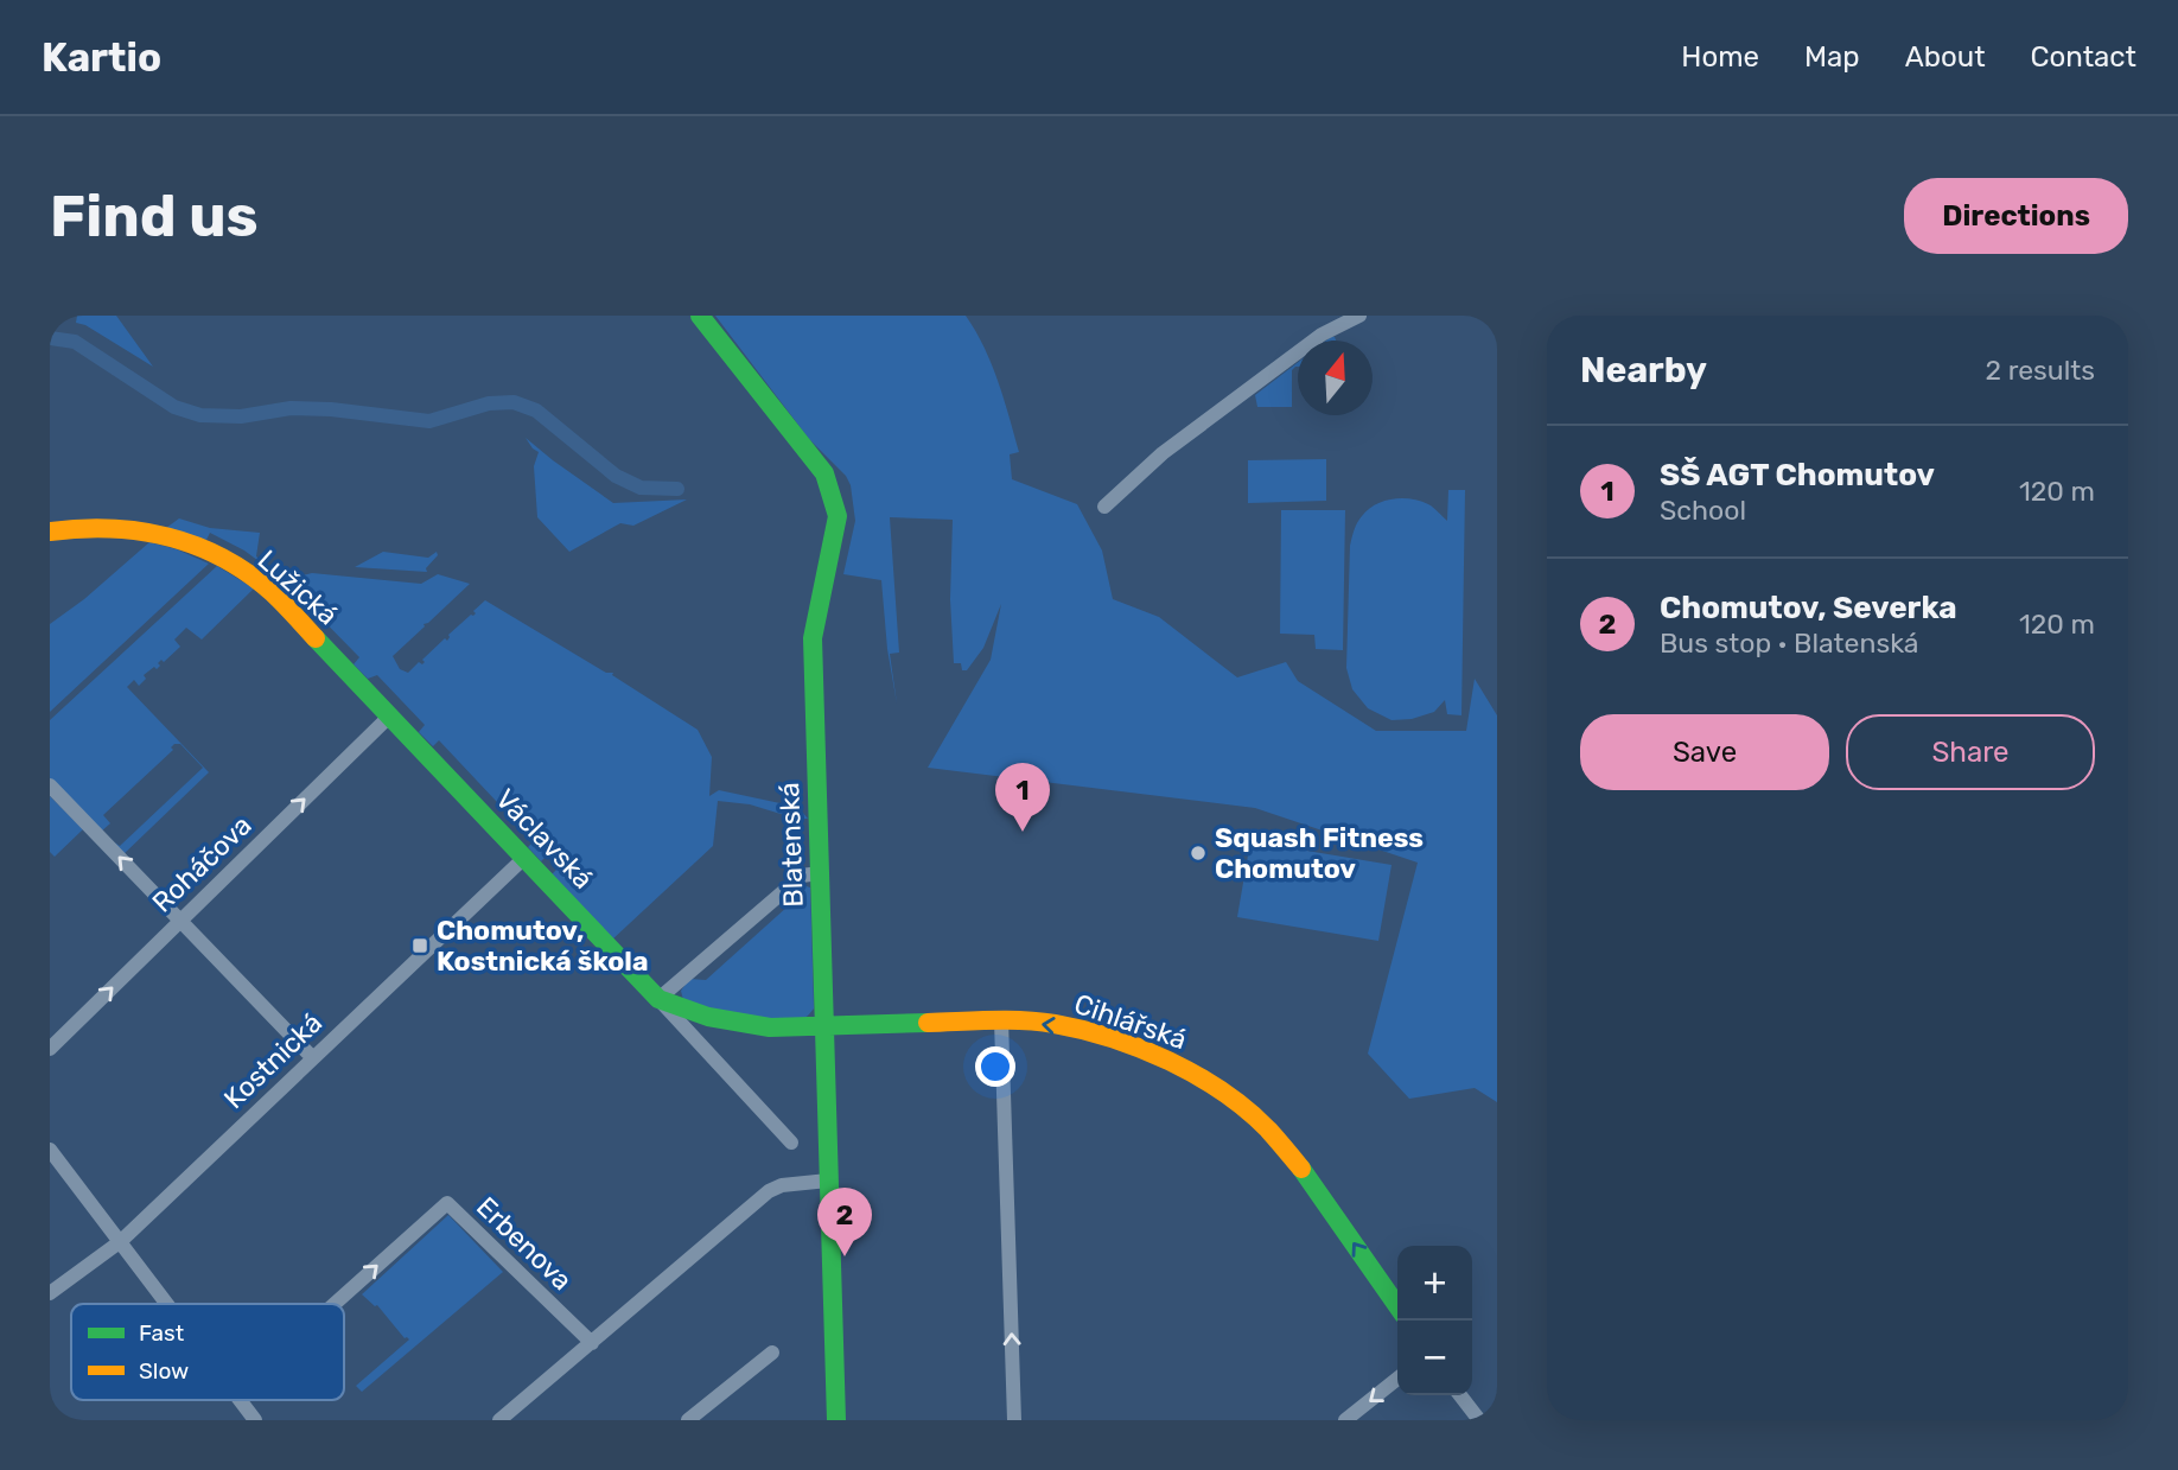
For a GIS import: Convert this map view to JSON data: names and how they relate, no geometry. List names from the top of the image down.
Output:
{
  "streets": {
    "street": [
      "Lužická",
      "Václavská",
      "Blatenská",
      "Roháčova",
      "Cihlářská",
      "Kostnická",
      "Erbenova"
    ]
  },
  "crossings": [
    ["Lužická", "Václavská"],
    ["Lužická", "Roháčova"],
    ["Václavská", "Blatenská"],
    ["Václavská", "Roháčova"],
    ["Václavská", "Cihlářská"],
    ["Václavská", "Kostnická"],
    ["Blatenská", "Cihlářská"]
  ],
  "one_way": ["Roháčova", "Cihlářská"],
  "places": {
    "other": ["Squash Fitness Chomutov"],
    "transit": ["Chomutov, Kostnická škola"]
  },
  "legend": ["Fast", "Slow"],
  "north": "top",
  "page": {
    "header": "Kartio",
    "nav": [
      "Home",
      "Map",
      "About",
      "Contact"
    ],
    "buttons": [
      "Directions",
      ["Save", "Share"]
    ],
    "title": "Find us",
    "heading": ["Nearby", "2 results"],
    "list": [
      {
        "mark": "1",
        "name": "SŠ AGT Chomutov",
        "note": "School",
        "value": "120 m"
      },
      {
        "mark": "2",
        "name": "Chomutov, Severka",
        "note": "Bus stop · Blatenská",
        "value": "120 m"
      }
    ],
    "pins": ["1", "2"],
    "map_buttons": ["+", "−"]
  }
}
